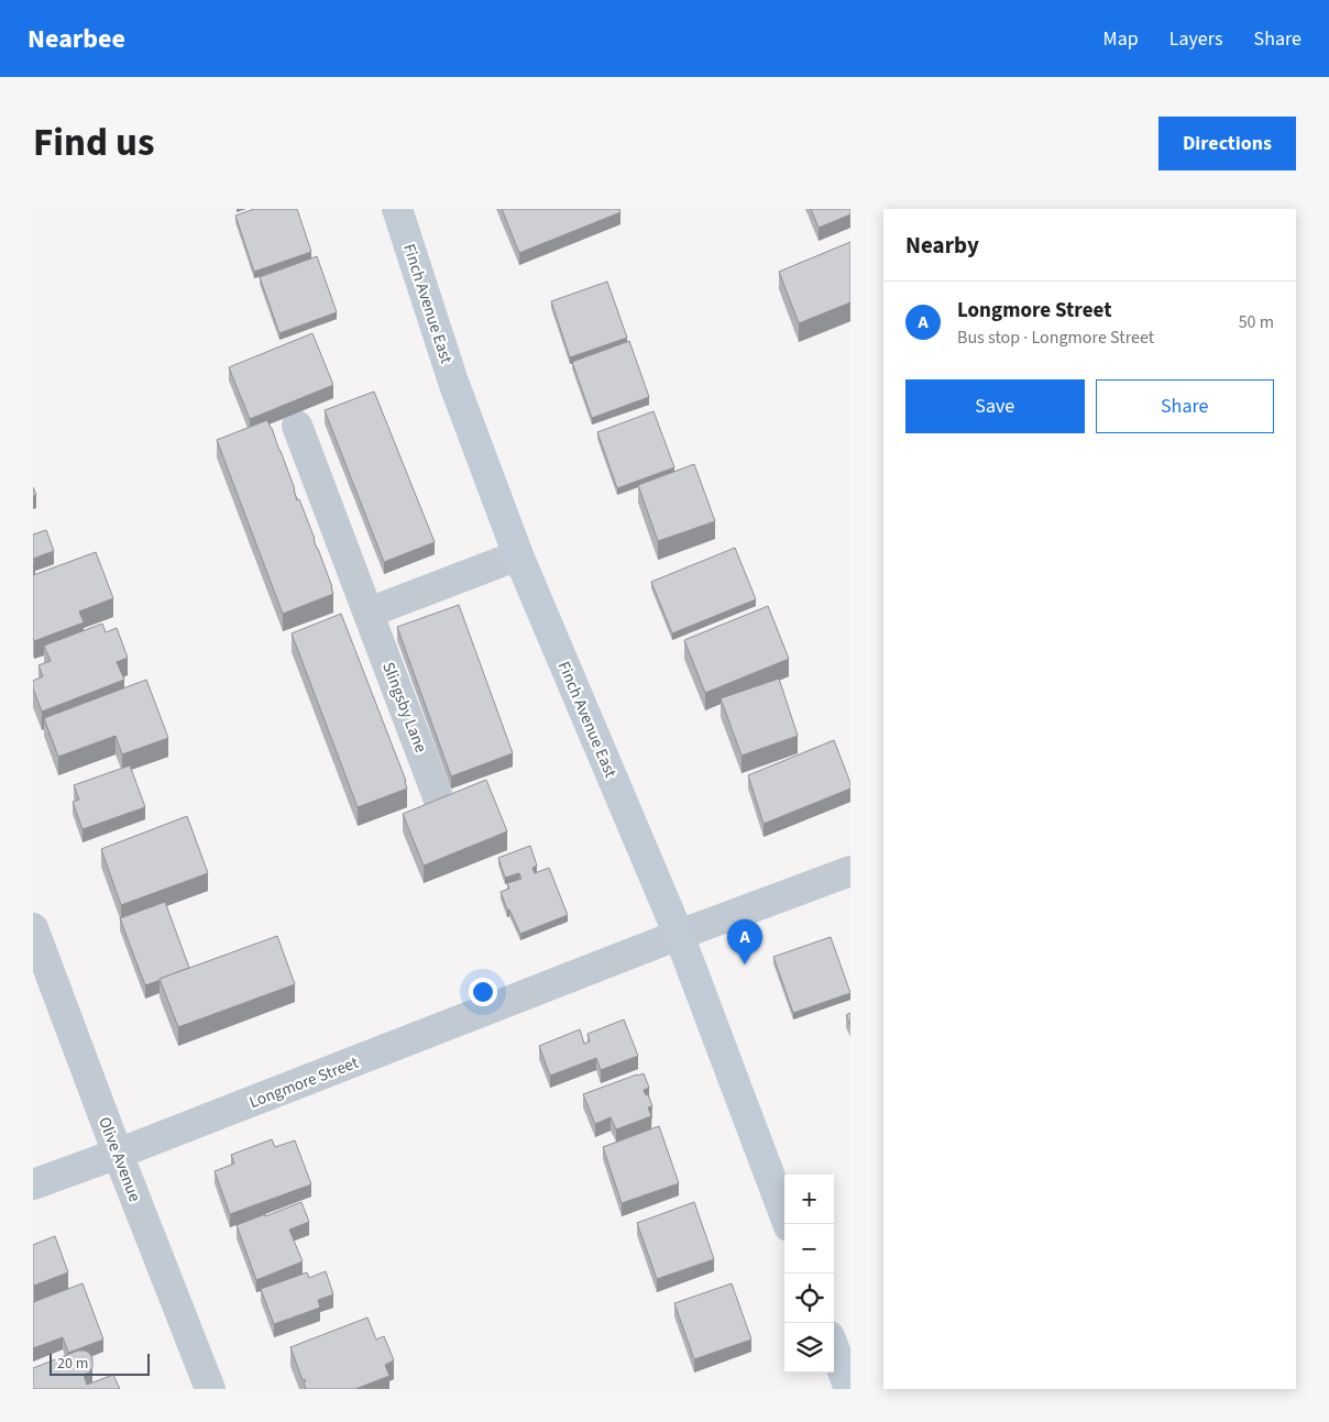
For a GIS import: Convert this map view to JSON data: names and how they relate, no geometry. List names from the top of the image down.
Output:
{
  "streets": {
    "main road": ["Finch Avenue East"],
    "street": ["Slingsby Lane", "Longmore Street", "Olive Avenue"]
  },
  "crossings": [
    ["Finch Avenue East", "Longmore Street"],
    ["Longmore Street", "Olive Avenue"]
  ],
  "scale_bar": "20 m",
  "page": {
    "header": "Nearbee",
    "nav": ["Map", "Layers", "Share"],
    "title": "Find us",
    "buttons": [
      "Directions",
      ["Save", "Share"]
    ],
    "heading": "Nearby",
    "list": [
      {
        "mark": "A",
        "name": "Longmore Street",
        "note": "Bus stop · Longmore Street",
        "value": "50 m"
      }
    ],
    "pins": "A",
    "map_buttons": ["+", "−"],
    "scale": "20 m"
  }
}
